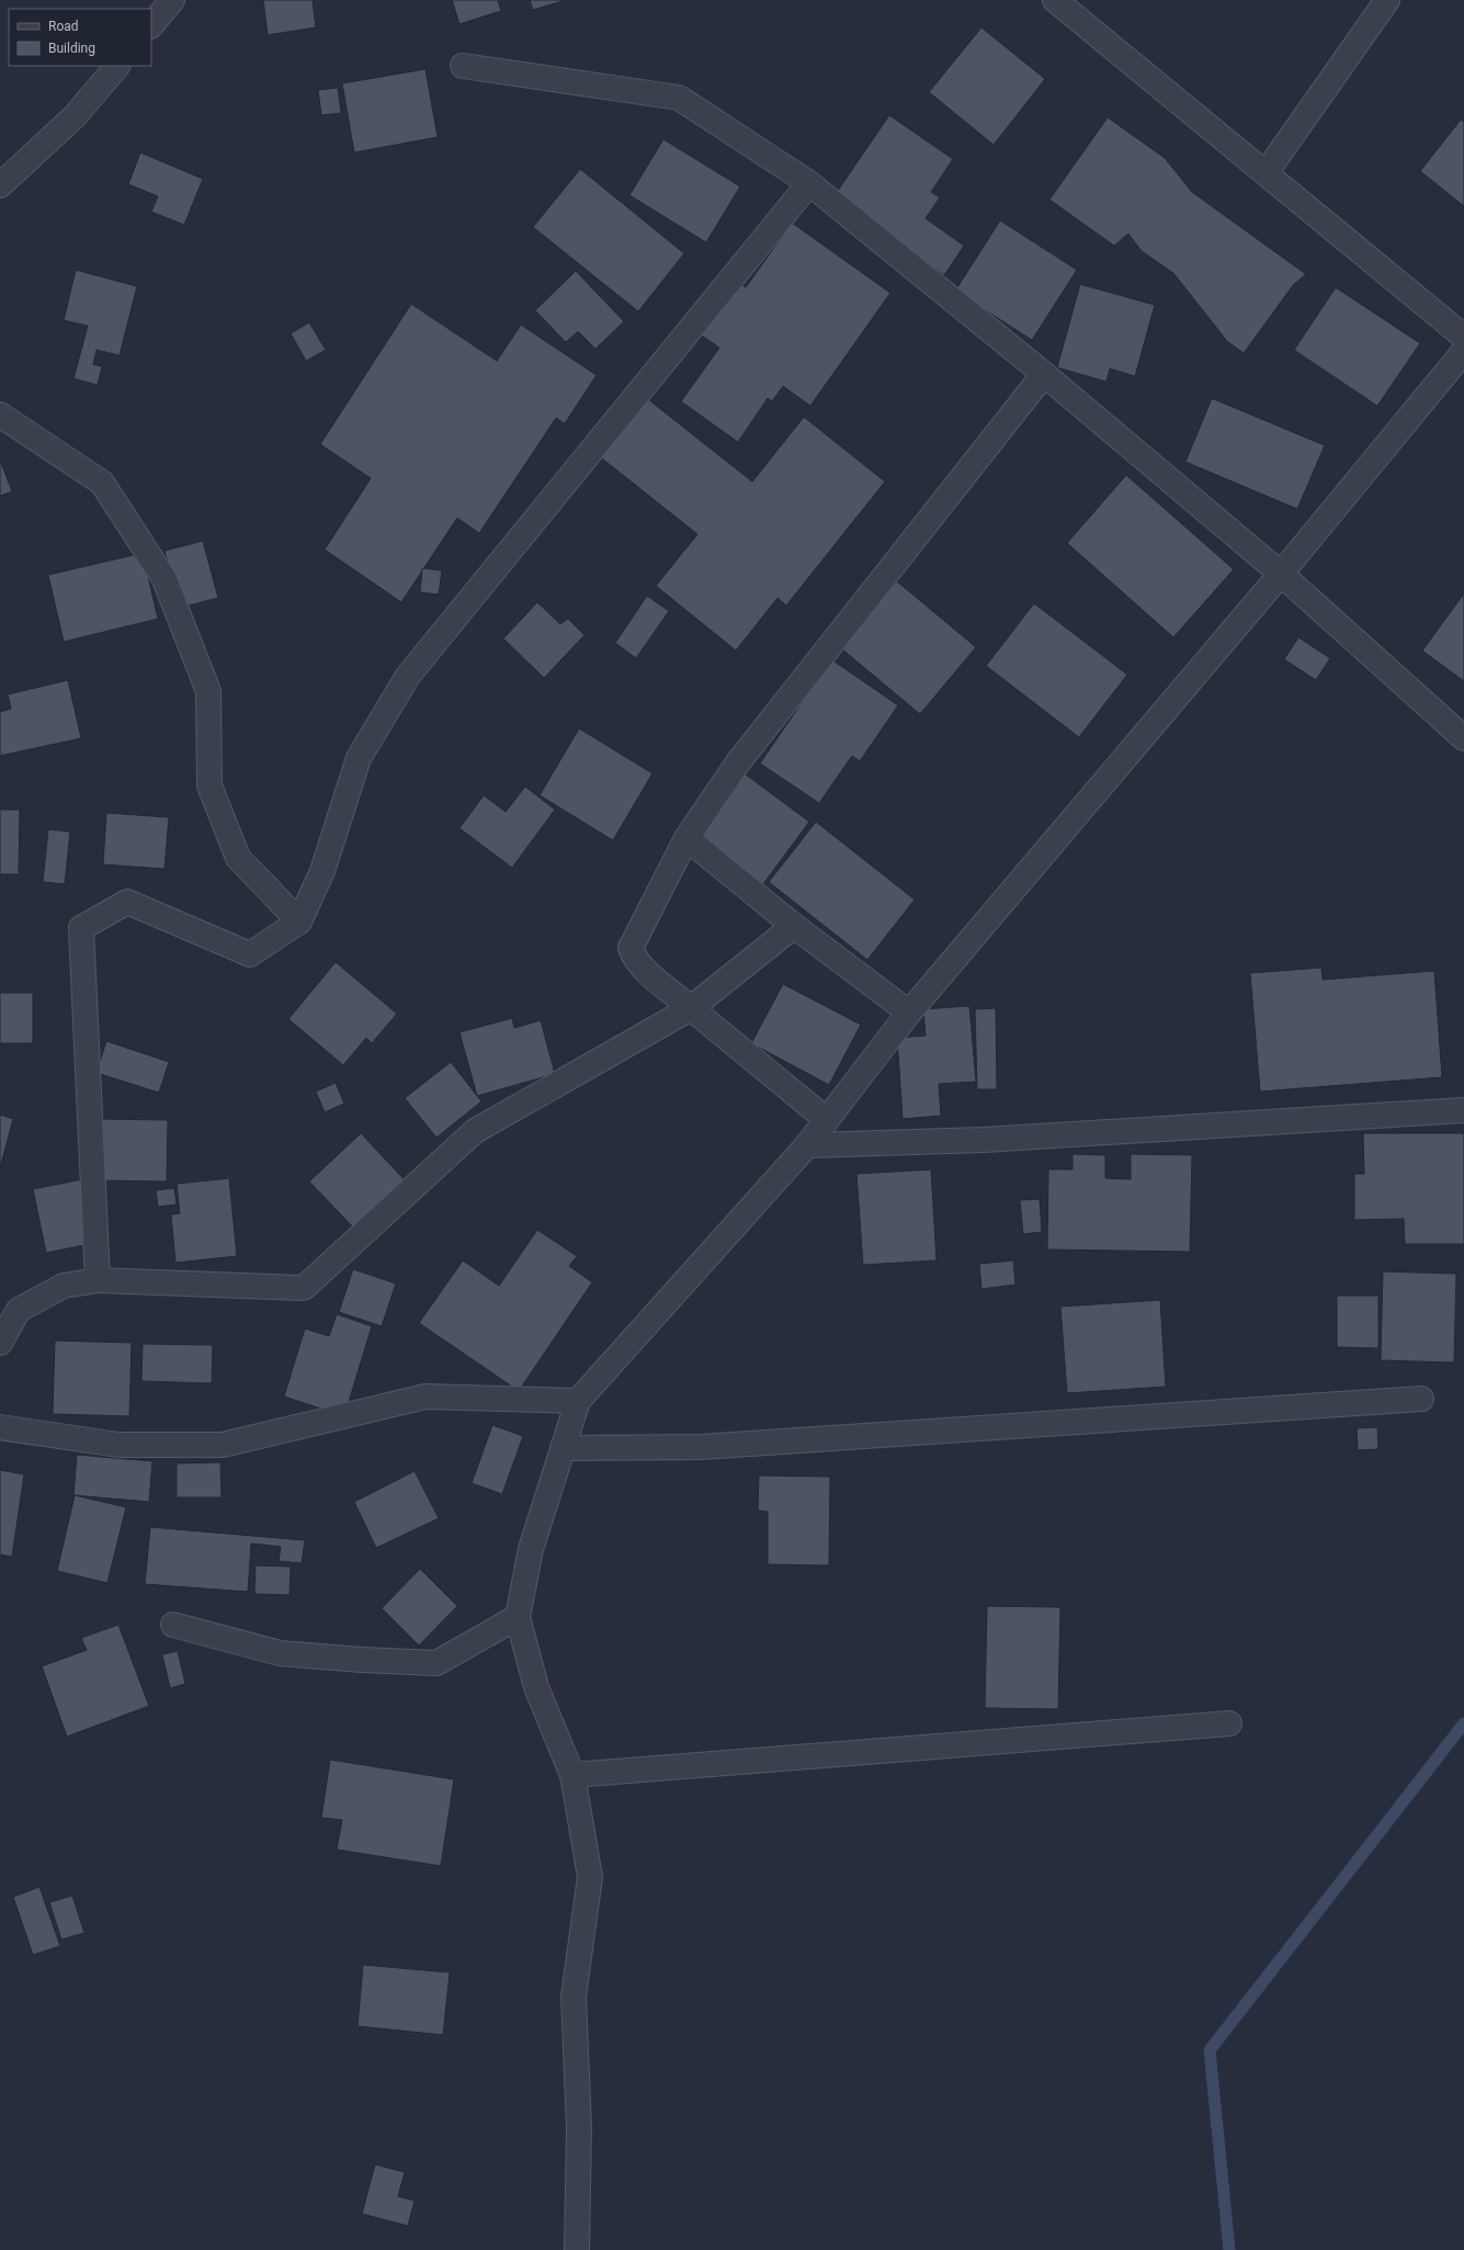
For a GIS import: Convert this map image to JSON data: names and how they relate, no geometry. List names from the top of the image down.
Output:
{
  "legend": ["Road", "Building"]
}
